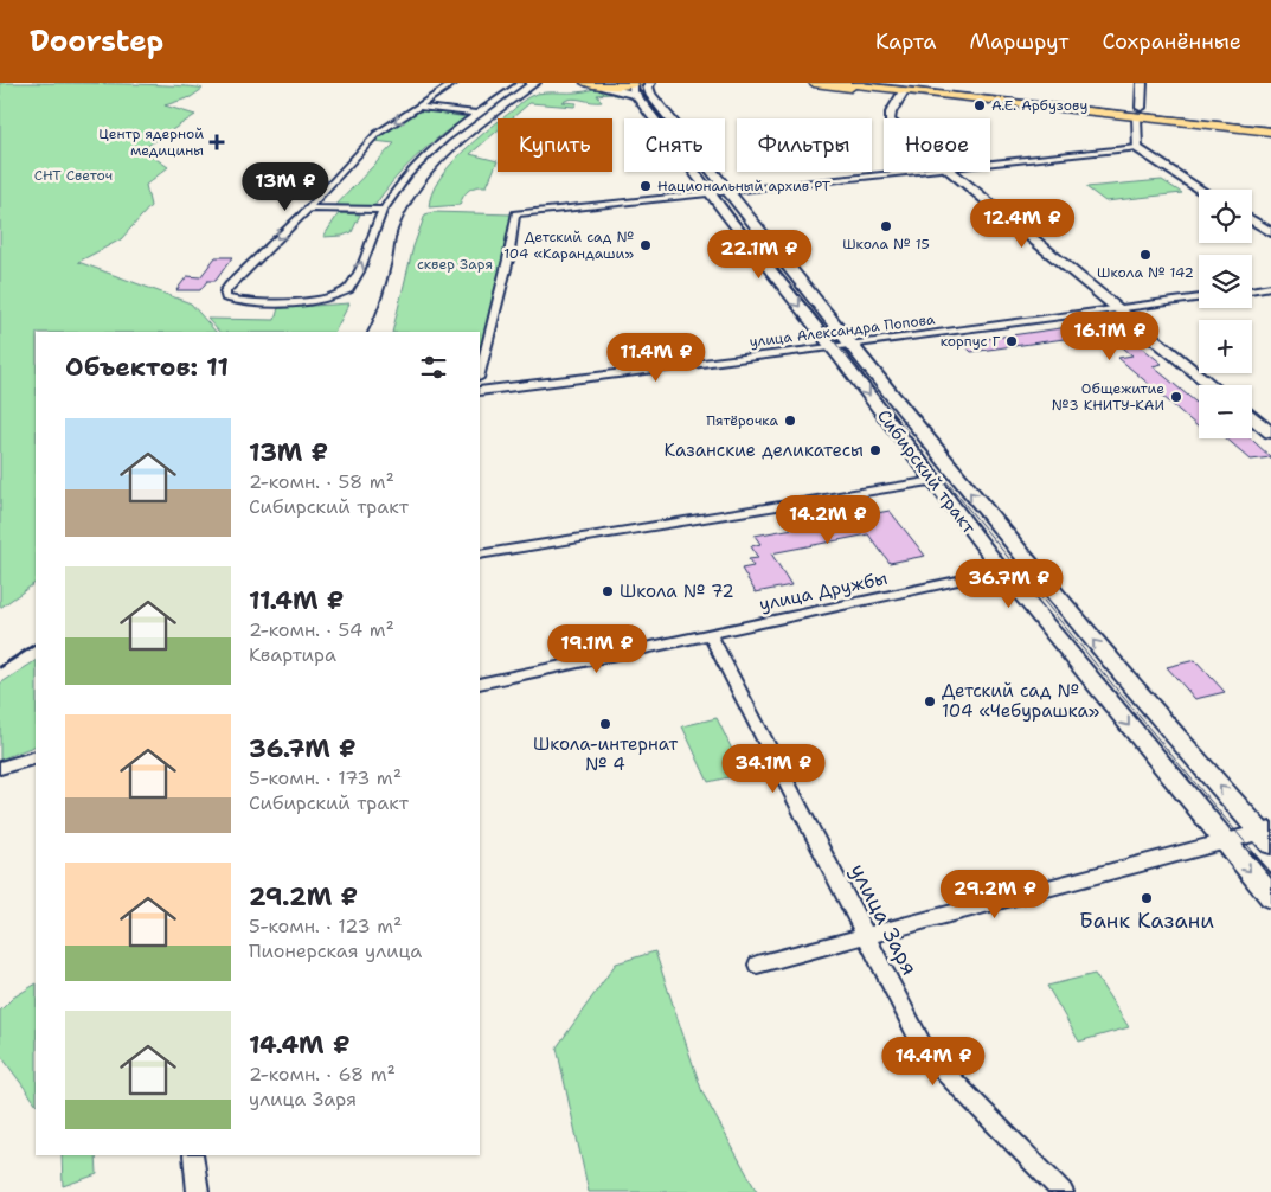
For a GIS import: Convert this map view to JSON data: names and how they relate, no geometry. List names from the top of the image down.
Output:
{
  "streets": {
    "main road": ["Сибирский тракт"],
    "street": ["улица Александра Попова", "улица Дружбы", "улица Заря"]
  },
  "crossings": [
    ["улица Александра Попова", "Сибирский тракт"],
    ["Сибирский тракт", "улица Дружбы"],
    ["улица Дружбы", "улица Заря"]
  ],
  "parks": ["СНТ Светоч", "сквер Заря"],
  "places": {
    "other": [
      "А.Е. Арбузову",
      "Национальный архив РТ",
      "Школа № 15",
      "Детский сад № 104 «Карандаши»",
      "Школа № 142",
      "корпус Г",
      "Общежитие №3 КНИТУ-КАИ",
      "Пятёрочка",
      "Казанские деликатесы",
      "Школа № 72",
      "Детский сад № 104 «Чебурашка»",
      "Школа-интернат № 4",
      "Банк Казани"
    ],
    "health": ["Центр ядерной медицины"]
  },
  "page": {
    "header": "Doorstep",
    "nav": ["Карта", "Маршрут", "Сохранённые"],
    "chip": [
      "Купить",
      "Снять",
      "Фильтры",
      "Новое"
    ],
    "price": [
      "13M ₽",
      "12.4M ₽",
      "22.1M ₽",
      "16.1M ₽",
      "11.4M ₽",
      "14.2M ₽",
      "36.7M ₽",
      "19.1M ₽",
      "34.1M ₽",
      "29.2M ₽",
      "14.4M ₽"
    ],
    "map_buttons": ["+", "−"],
    "heading": "Объектов: 11",
    "list": [
      {
        "name": "13M ₽",
        "note": "2-комн. · 58 m² · Сибирский тракт"
      },
      {
        "name": "11.4M ₽",
        "note": "2-комн. · 54 m² · Квартира"
      },
      {
        "name": "36.7M ₽",
        "note": "5-комн. · 173 m² · Сибирский тракт"
      },
      {
        "name": "29.2M ₽",
        "note": "5-комн. · 123 m² · Пионерская улица"
      },
      {
        "name": "14.4M ₽",
        "note": "2-комн. · 68 m² · улица Заря"
      }
    ]
  }
}
